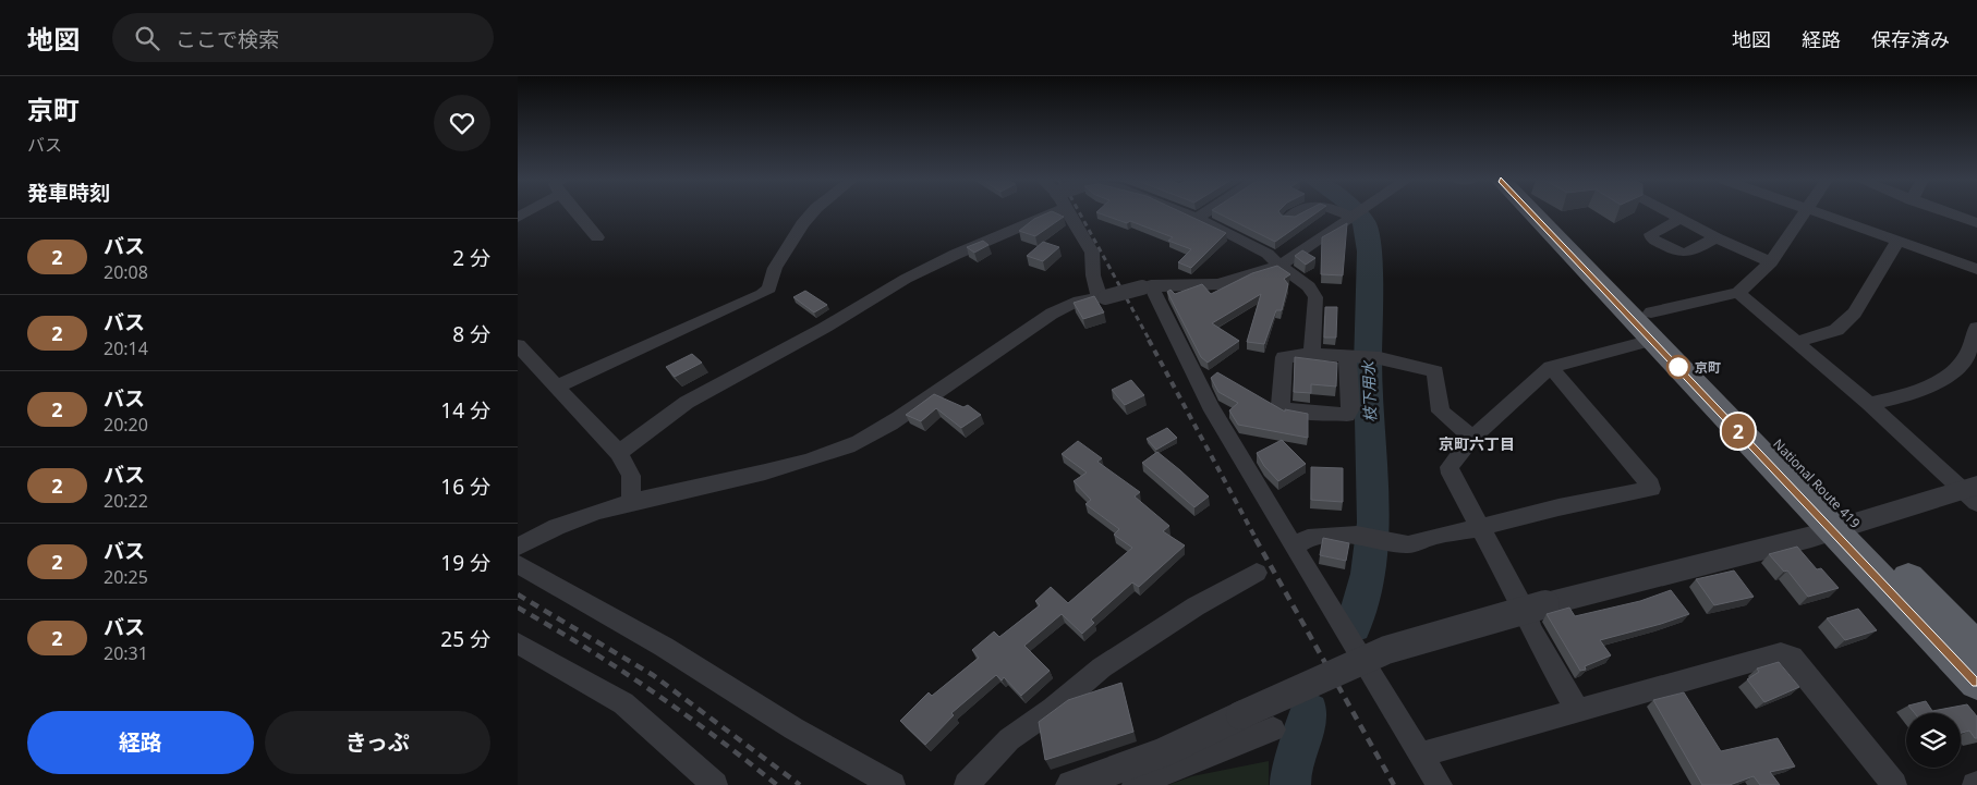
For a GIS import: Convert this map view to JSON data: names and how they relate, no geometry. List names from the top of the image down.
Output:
{
  "streets": {
    "highway": ["National Route 419"]
  },
  "districts": ["京町六丁目"],
  "water": ["枝下用水"],
  "places": ["京町"],
  "lines": ["bus line 2"],
  "page": {
    "header": "地図",
    "search": "ここで検索",
    "nav": ["地図", "経路", "保存済み"],
    "heading": [
      ["京町", "バス"],
      "発車時刻"
    ],
    "on_map": "2",
    "list": [
      {
        "mark": "2",
        "name": "バス",
        "note": "20:08",
        "value": "2 分"
      },
      {
        "mark": "2",
        "name": "バス",
        "note": "20:14",
        "value": "8 分"
      },
      {
        "mark": "2",
        "name": "バス",
        "note": "20:20",
        "value": "14 分"
      },
      {
        "mark": "2",
        "name": "バス",
        "note": "20:22",
        "value": "16 分"
      },
      {
        "mark": "2",
        "name": "バス",
        "note": "20:25",
        "value": "19 分"
      },
      {
        "mark": "2",
        "name": "バス",
        "note": "20:31",
        "value": "25 分"
      }
    ],
    "buttons": ["経路", "きっぷ"]
  }
}
